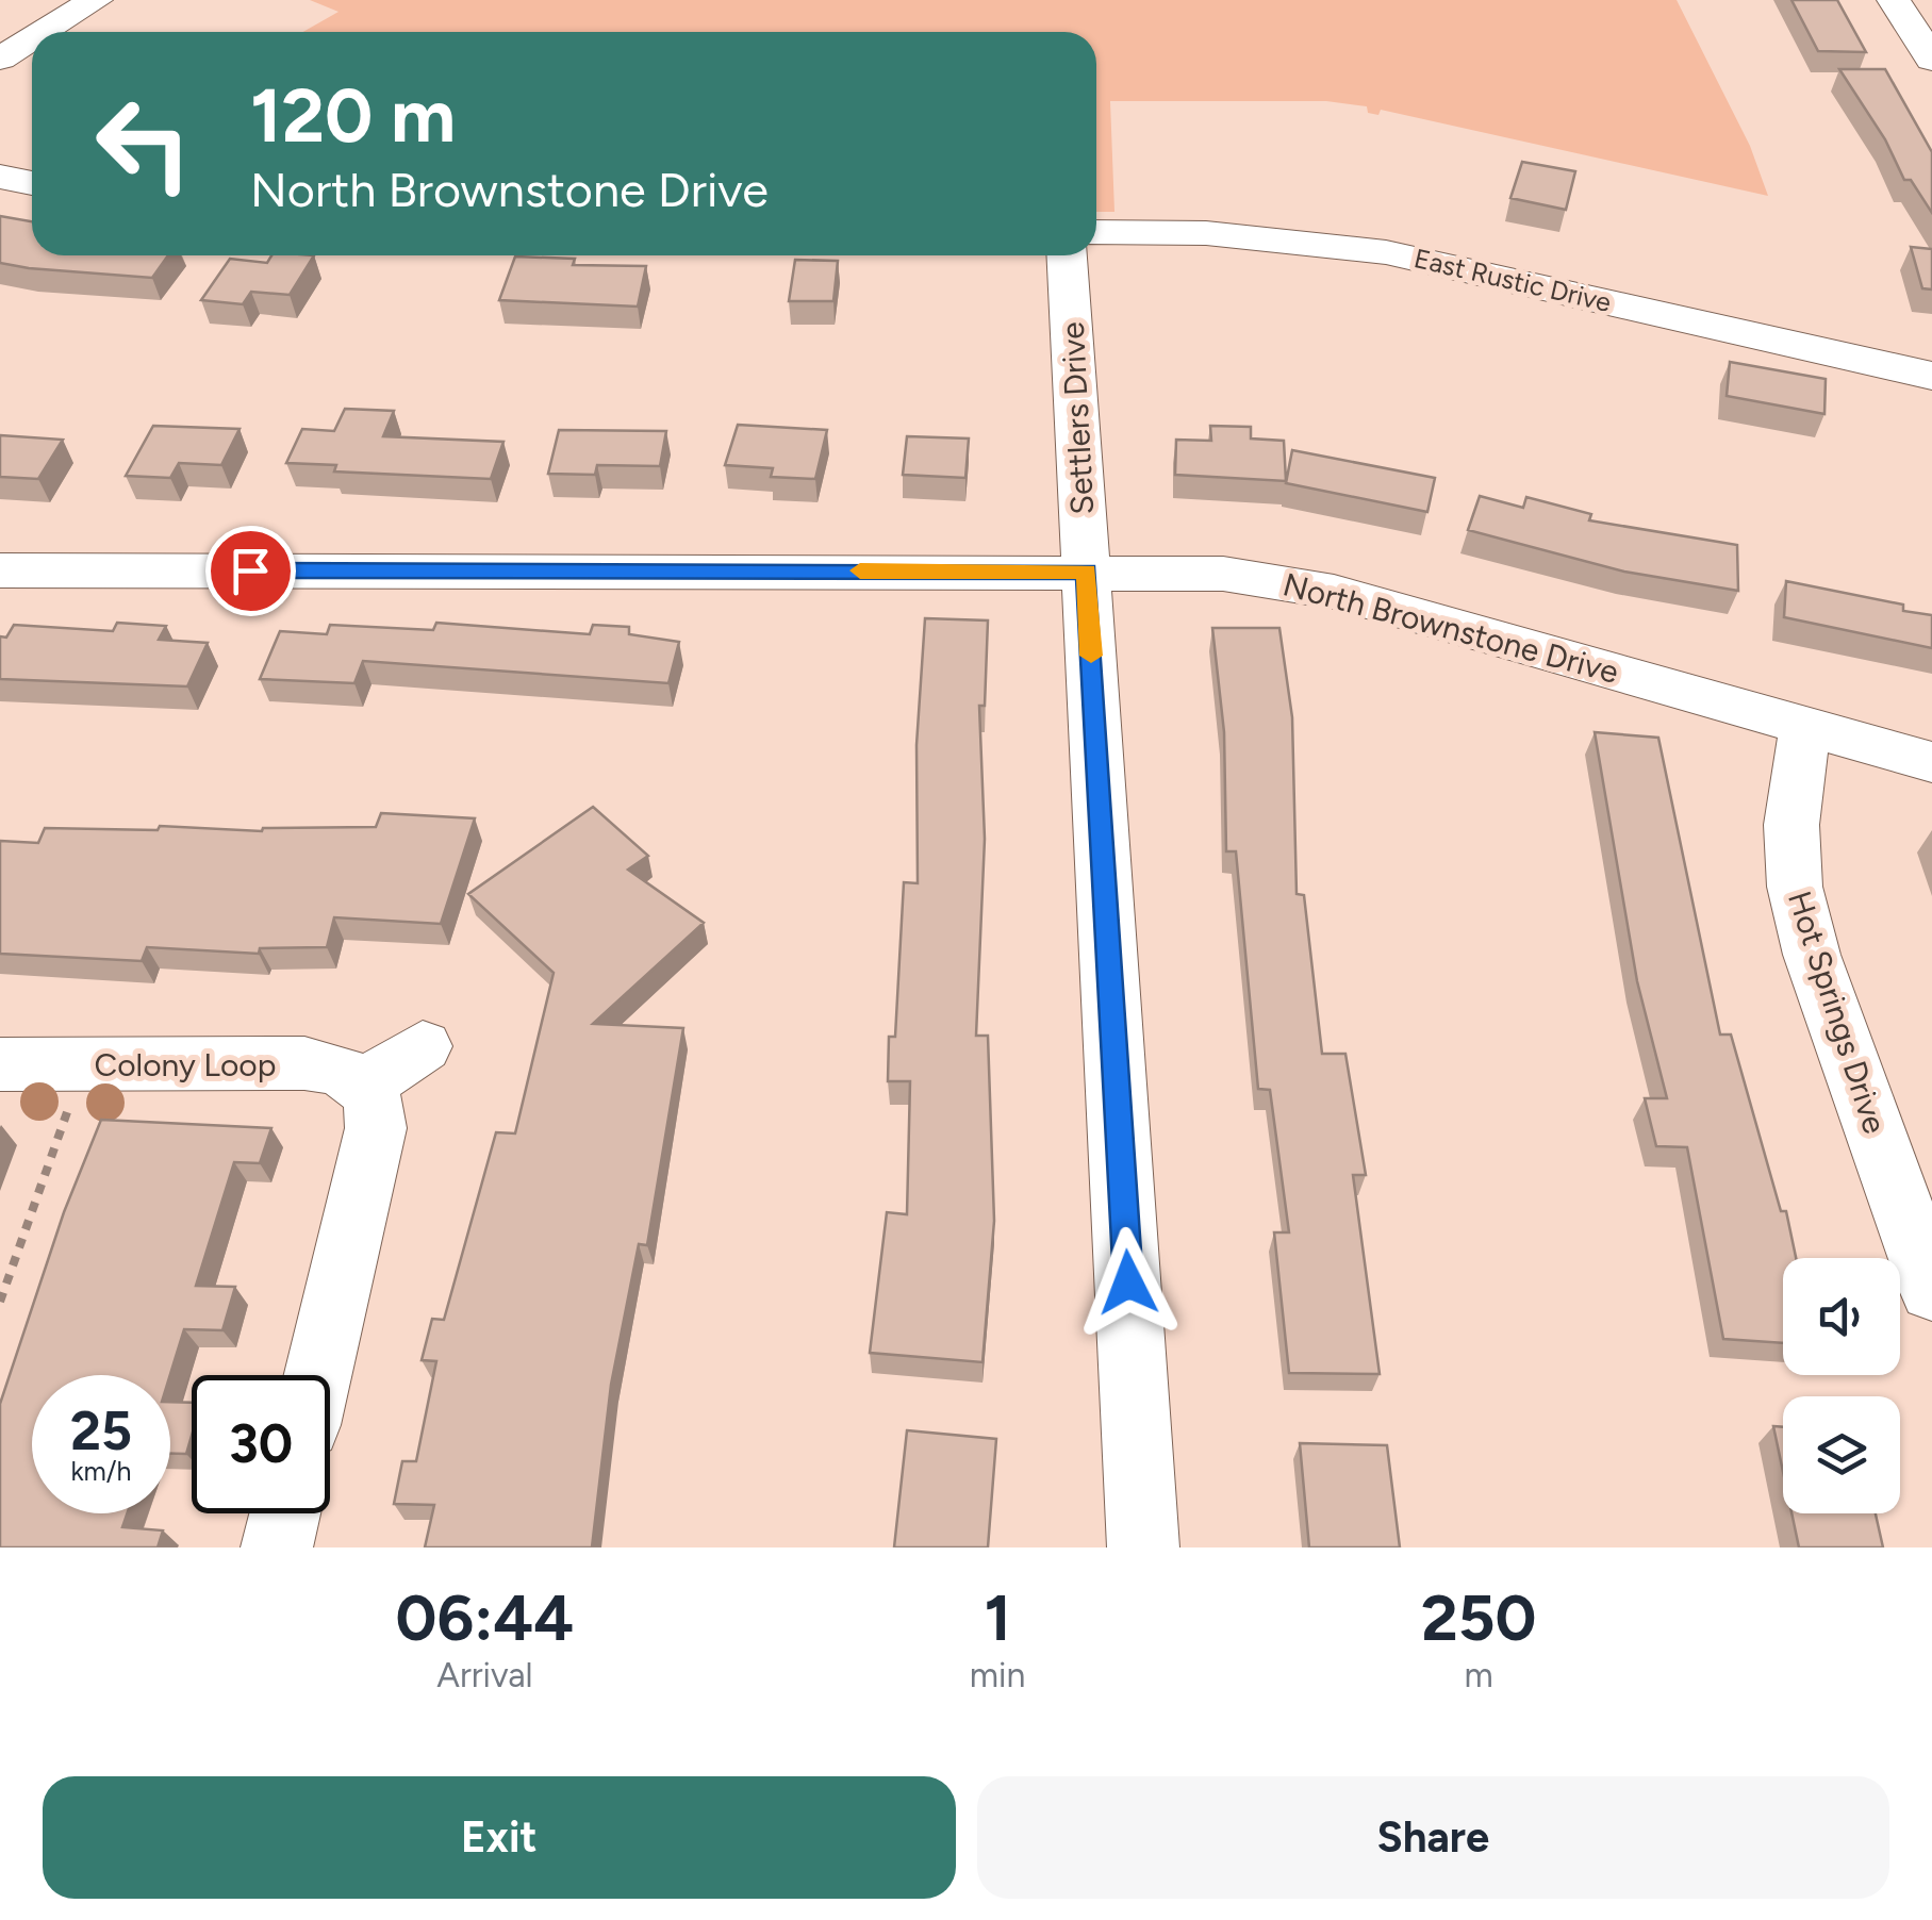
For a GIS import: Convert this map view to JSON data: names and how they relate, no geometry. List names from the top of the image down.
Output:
{
  "streets": {
    "street": [
      "East Rustic Drive",
      "Settlers Drive",
      "North Brownstone Drive",
      "Hot Springs Drive",
      "Colony Loop"
    ]
  },
  "crossings": [
    ["Settlers Drive", "North Brownstone Drive"],
    ["North Brownstone Drive", "Hot Springs Drive"]
  ],
  "page": {
    "turn": ["120 m", "North Brownstone Drive"],
    "speed": "25 km/h",
    "limit": "30",
    "eta": [
      "06:44",
      "Arrival",
      "1",
      "min",
      "250",
      "m"
    ],
    "buttons": ["Exit", "Share"]
  }
}
